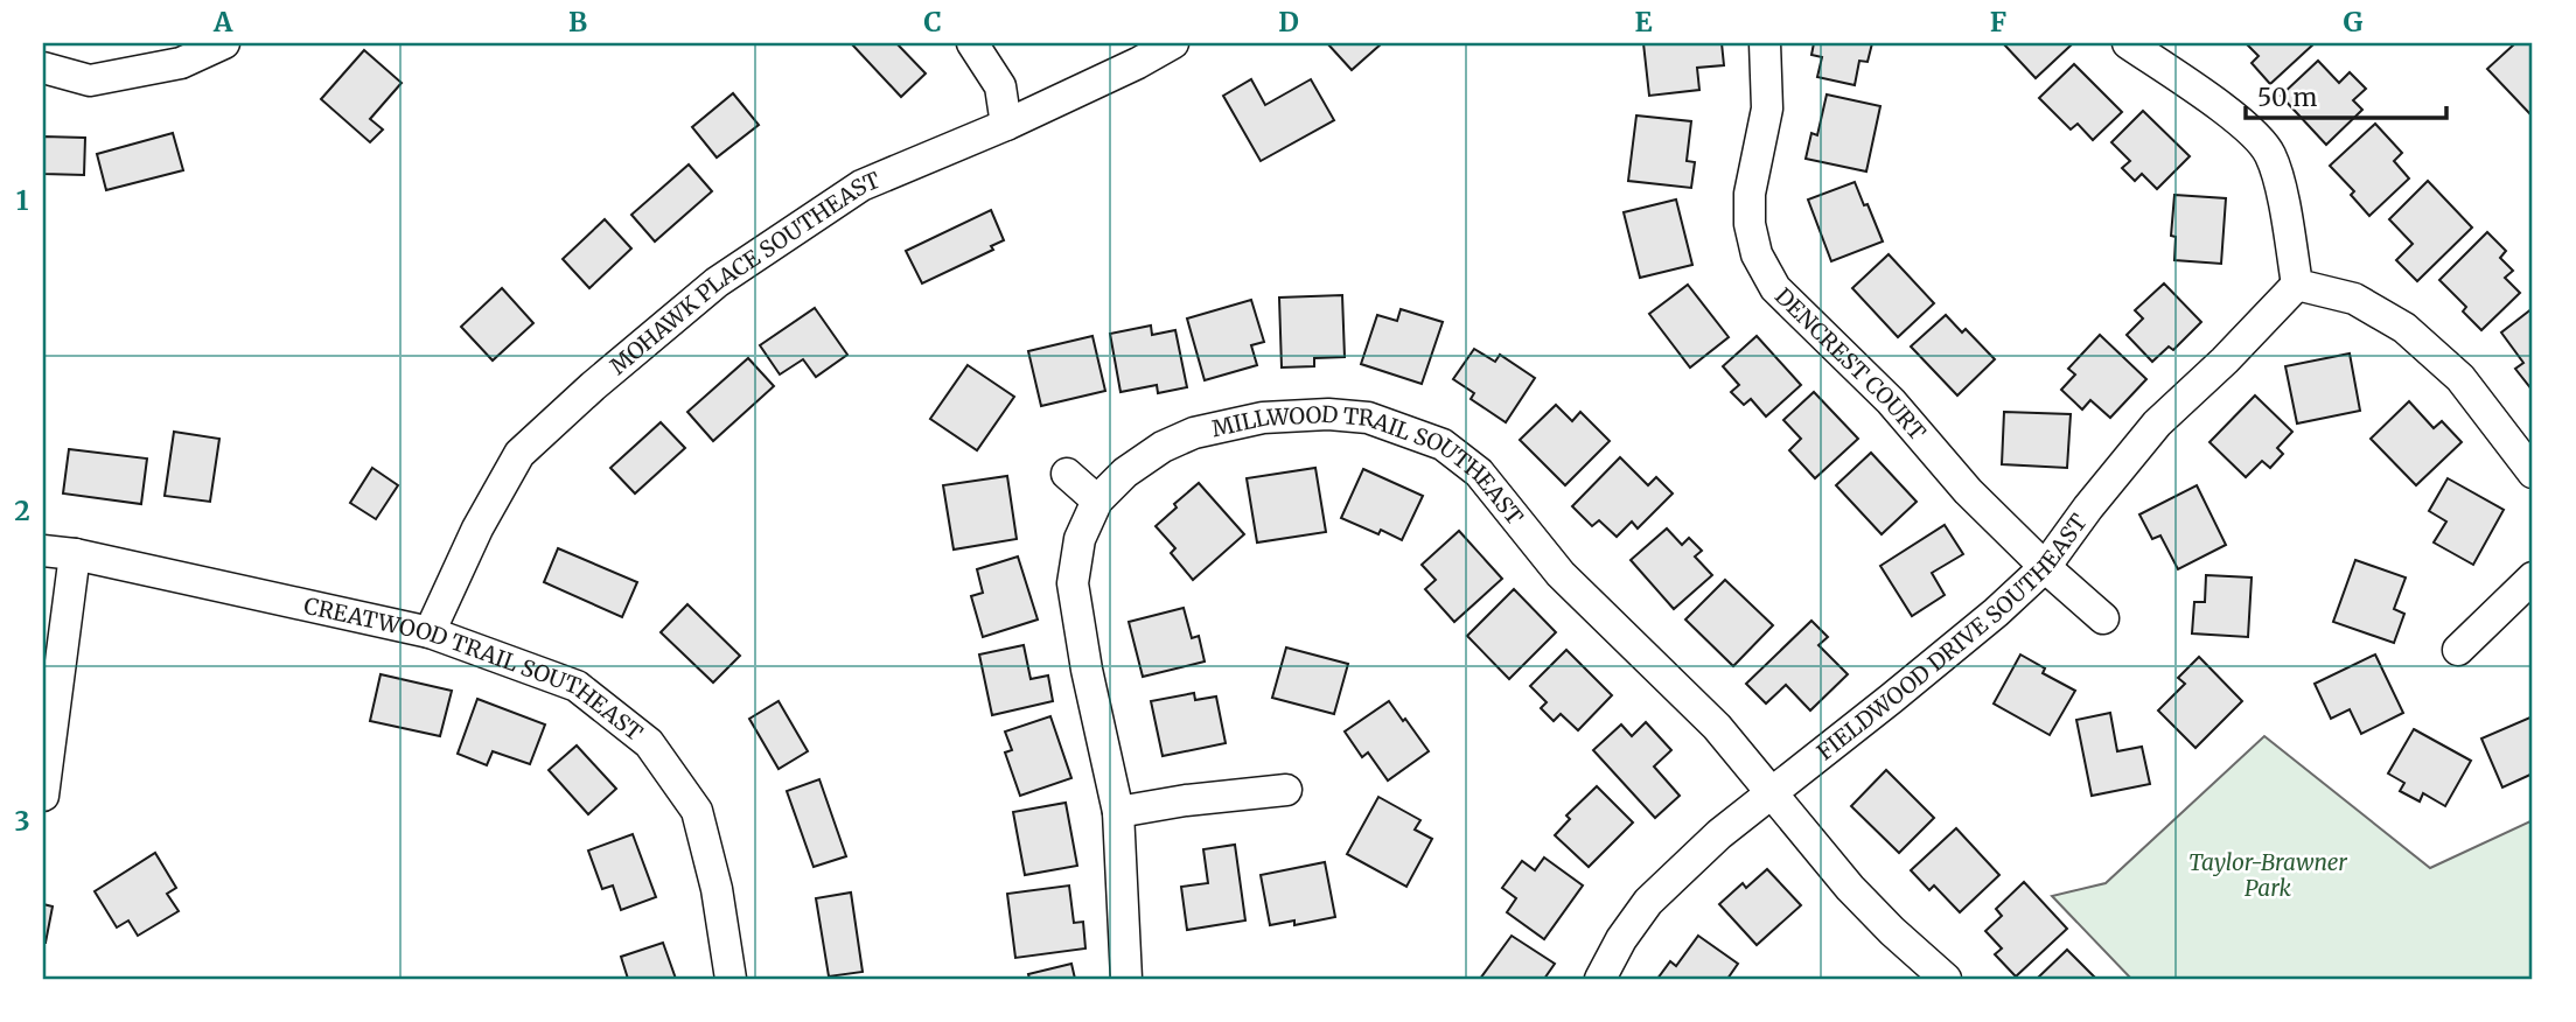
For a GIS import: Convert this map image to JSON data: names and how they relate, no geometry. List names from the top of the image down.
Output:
{
  "streets": {
    "street": [
      "MOHAWK PLACE SOUTHEAST",
      "DENCREST COURT",
      "MILLWOOD TRAIL SOUTHEAST",
      "FIELDWOOD DRIVE SOUTHEAST",
      "CREATWOOD TRAIL SOUTHEAST"
    ]
  },
  "crossings": [
    ["MOHAWK PLACE SOUTHEAST", "CREATWOOD TRAIL SOUTHEAST"],
    ["DENCREST COURT", "FIELDWOOD DRIVE SOUTHEAST"],
    ["MILLWOOD TRAIL SOUTHEAST", "FIELDWOOD DRIVE SOUTHEAST"]
  ],
  "parks": ["Taylor-Brawner Park"],
  "scale_bar": "50 m",
  "grid": {
    "columns": [
      "A",
      "B",
      "C",
      "D",
      "E",
      "F",
      "G"
    ],
    "rows": ["1", "2", "3"]
  }
}
